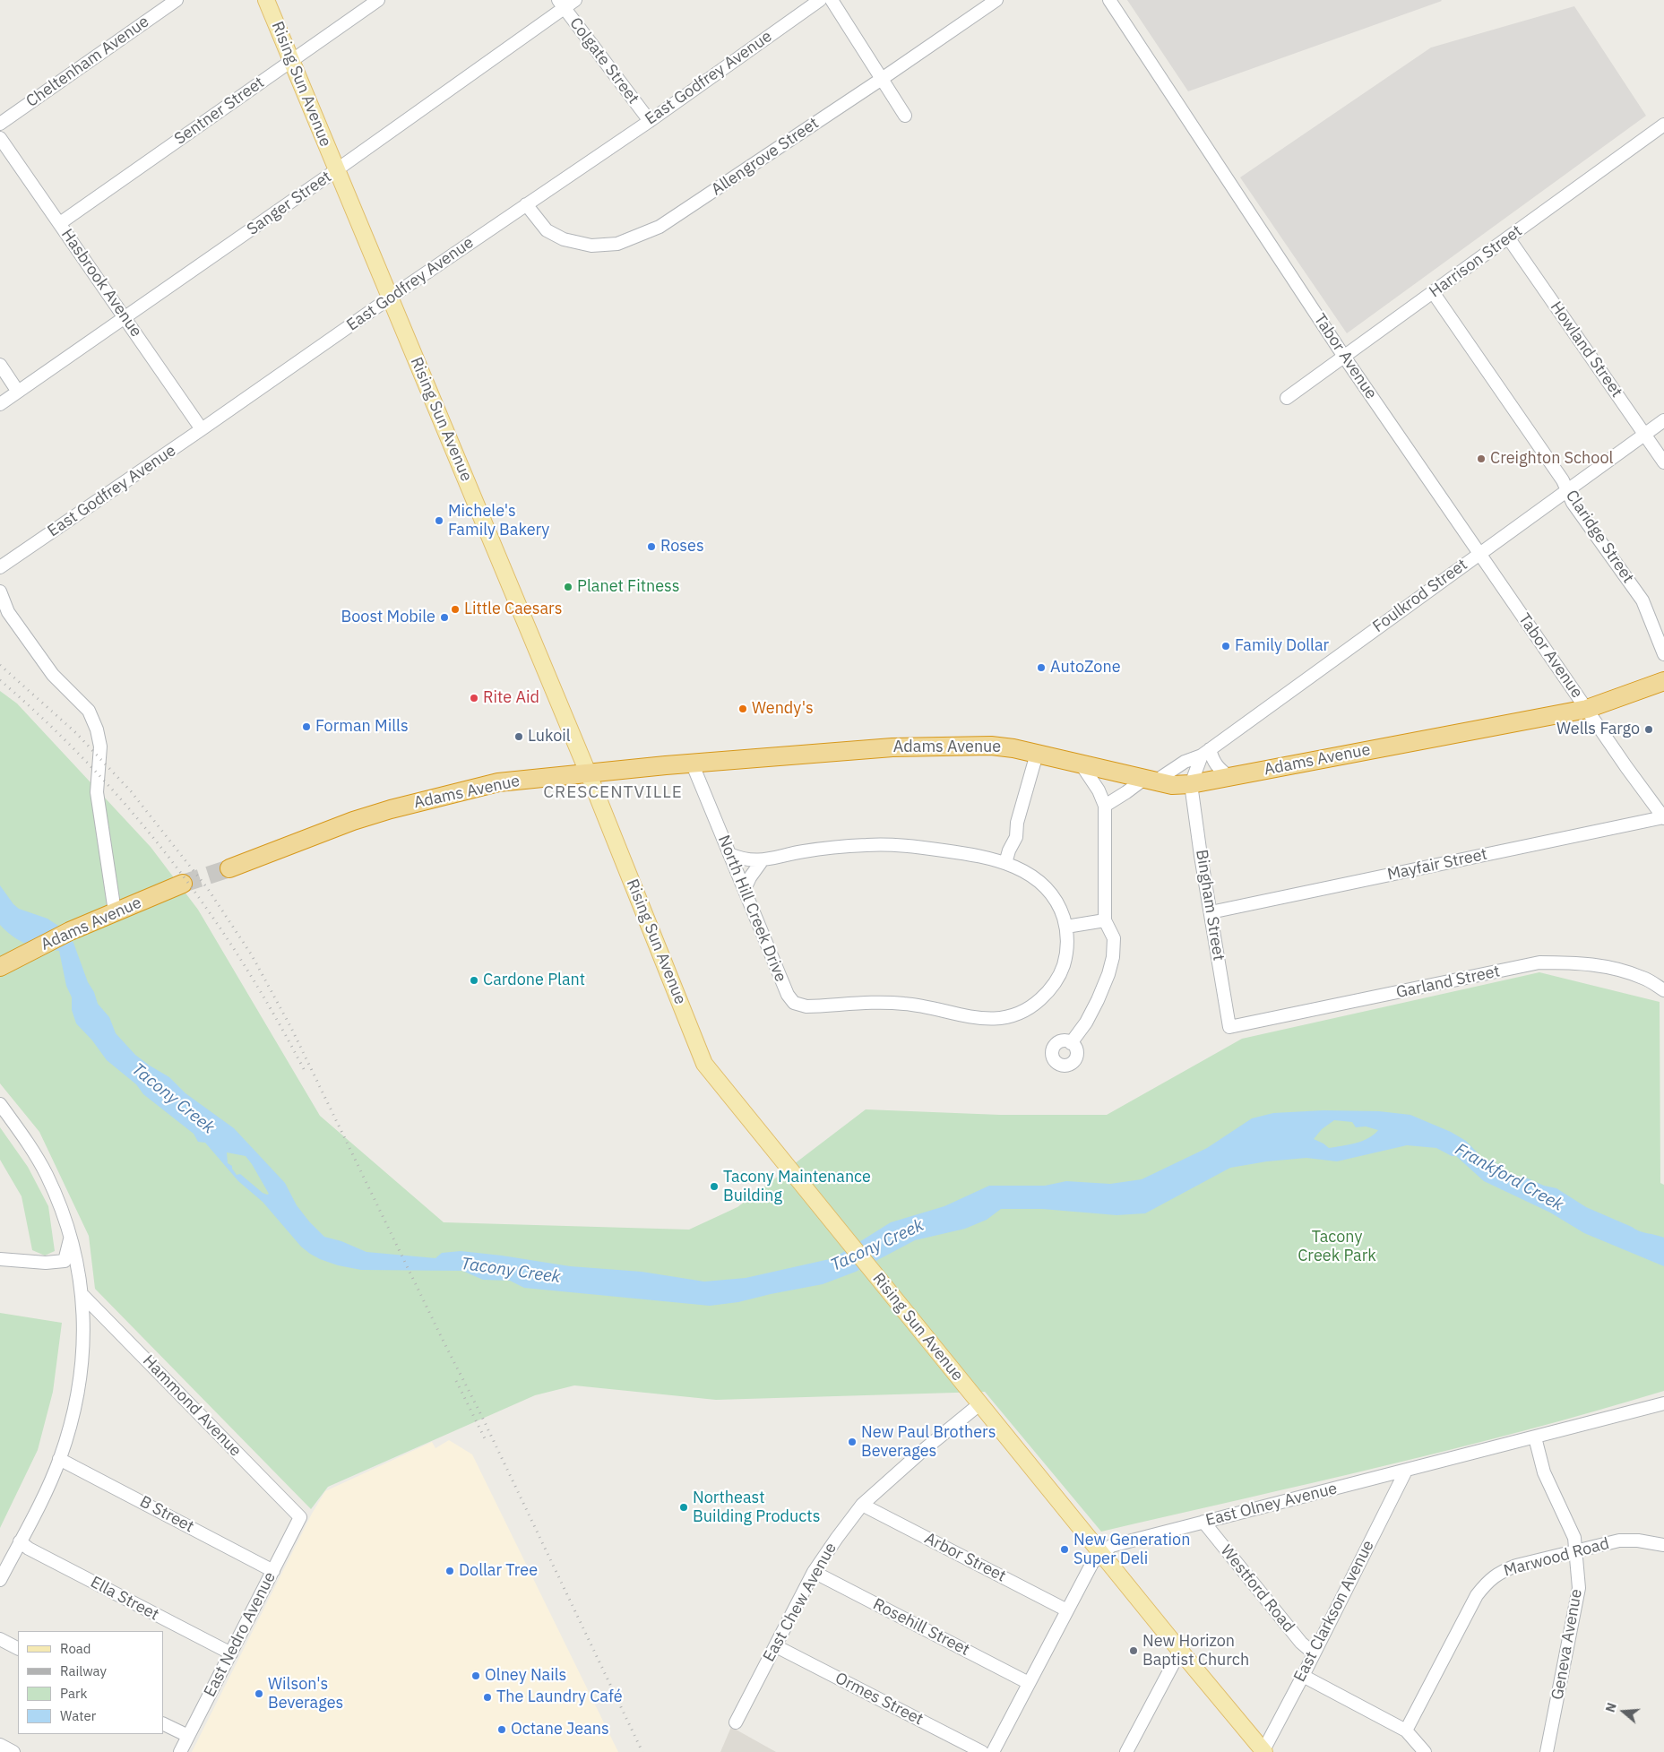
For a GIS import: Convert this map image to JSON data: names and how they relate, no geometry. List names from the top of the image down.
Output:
{
  "streets": {
    "highway": ["Adams Avenue"],
    "main road": ["Rising Sun Avenue"],
    "street": [
      "Colgate Street",
      "Cheltenham Avenue",
      "East Godfrey Avenue",
      "Sentner Street",
      "Allengrove Street",
      "Sanger Street",
      "Harrison Street",
      "Hasbrook Avenue",
      "Howland Street",
      "Tabor Avenue",
      "Claridge Street",
      "Foulkrod Street",
      "Mayfair Street",
      "Bingham Street",
      "North Hill Creek Drive",
      "Garland Street",
      "Hammond Avenue",
      "East Olney Avenue",
      "B Street",
      "Arbor Street",
      "Marwood Road",
      "Westford Road",
      "Ella Street",
      "East Chew Avenue",
      "East Clarkson Avenue",
      "Rosehill Street",
      "East Nedro Avenue",
      "Geneva Avenue",
      "Ormes Street"
    ]
  },
  "crossings": [
    ["Colgate Street", "East Godfrey Avenue"],
    ["Colgate Street", "Sanger Street"],
    ["East Godfrey Avenue", "Rising Sun Avenue"],
    ["East Godfrey Avenue", "Allengrove Street"],
    ["East Godfrey Avenue", "Hasbrook Avenue"],
    ["Rising Sun Avenue", "Sentner Street"],
    ["Rising Sun Avenue", "Sanger Street"],
    ["Rising Sun Avenue", "Adams Avenue"],
    ["Rising Sun Avenue", "East Olney Avenue"],
    ["Rising Sun Avenue", "East Chew Avenue"],
    ["Rising Sun Avenue", "East Clarkson Avenue"],
    ["Sentner Street", "Hasbrook Avenue"],
    ["Sanger Street", "Hasbrook Avenue"],
    ["Harrison Street", "Howland Street"],
    ["Harrison Street", "Tabor Avenue"],
    ["Harrison Street", "Claridge Street"],
    ["Howland Street", "Foulkrod Street"],
    ["Tabor Avenue", "Foulkrod Street"],
    ["Tabor Avenue", "Adams Avenue"],
    ["Tabor Avenue", "Mayfair Street"],
    ["Claridge Street", "Foulkrod Street"],
    ["Foulkrod Street", "Adams Avenue"],
    ["Adams Avenue", "Bingham Street"],
    ["Adams Avenue", "North Hill Creek Drive"],
    ["Mayfair Street", "Bingham Street"],
    ["Bingham Street", "Garland Street"],
    ["Hammond Avenue", "East Nedro Avenue"],
    ["East Olney Avenue", "Arbor Street"],
    ["East Olney Avenue", "Westford Road"],
    ["East Olney Avenue", "East Clarkson Avenue"],
    ["East Olney Avenue", "Rosehill Street"],
    ["East Olney Avenue", "Geneva Avenue"],
    ["B Street", "East Nedro Avenue"],
    ["Arbor Street", "East Chew Avenue"],
    ["Marwood Road", "Geneva Avenue"],
    ["Westford Road", "East Clarkson Avenue"],
    ["Ella Street", "East Nedro Avenue"],
    ["East Chew Avenue", "Rosehill Street"],
    ["East Chew Avenue", "Ormes Street"]
  ],
  "districts": ["CRESCENTVILLE"],
  "water": ["Tacony Creek", "Frankford Creek"],
  "parks": ["Tacony Creek Park"],
  "places": [
    "Creighton School",
    "Michele's Family Bakery",
    "Roses",
    "Planet Fitness",
    "Little Caesars",
    "Boost Mobile",
    "Family Dollar",
    "AutoZone",
    "Rite Aid",
    "Wendy's",
    "Forman Mills",
    "Wells Fargo",
    "Lukoil",
    "Cardone Plant",
    "Tacony Maintenance Building",
    "New Paul Brothers Beverages",
    "Northeast Building Products",
    "New Generation Super Deli",
    "Dollar Tree",
    "New Horizon Baptist Church",
    "Olney Nails",
    "Wilson's Beverages",
    "The Laundry Café",
    "Octane Jeans"
  ],
  "legend": [
    "Road",
    "Railway",
    "Park",
    "Water"
  ],
  "north": "left"
}
